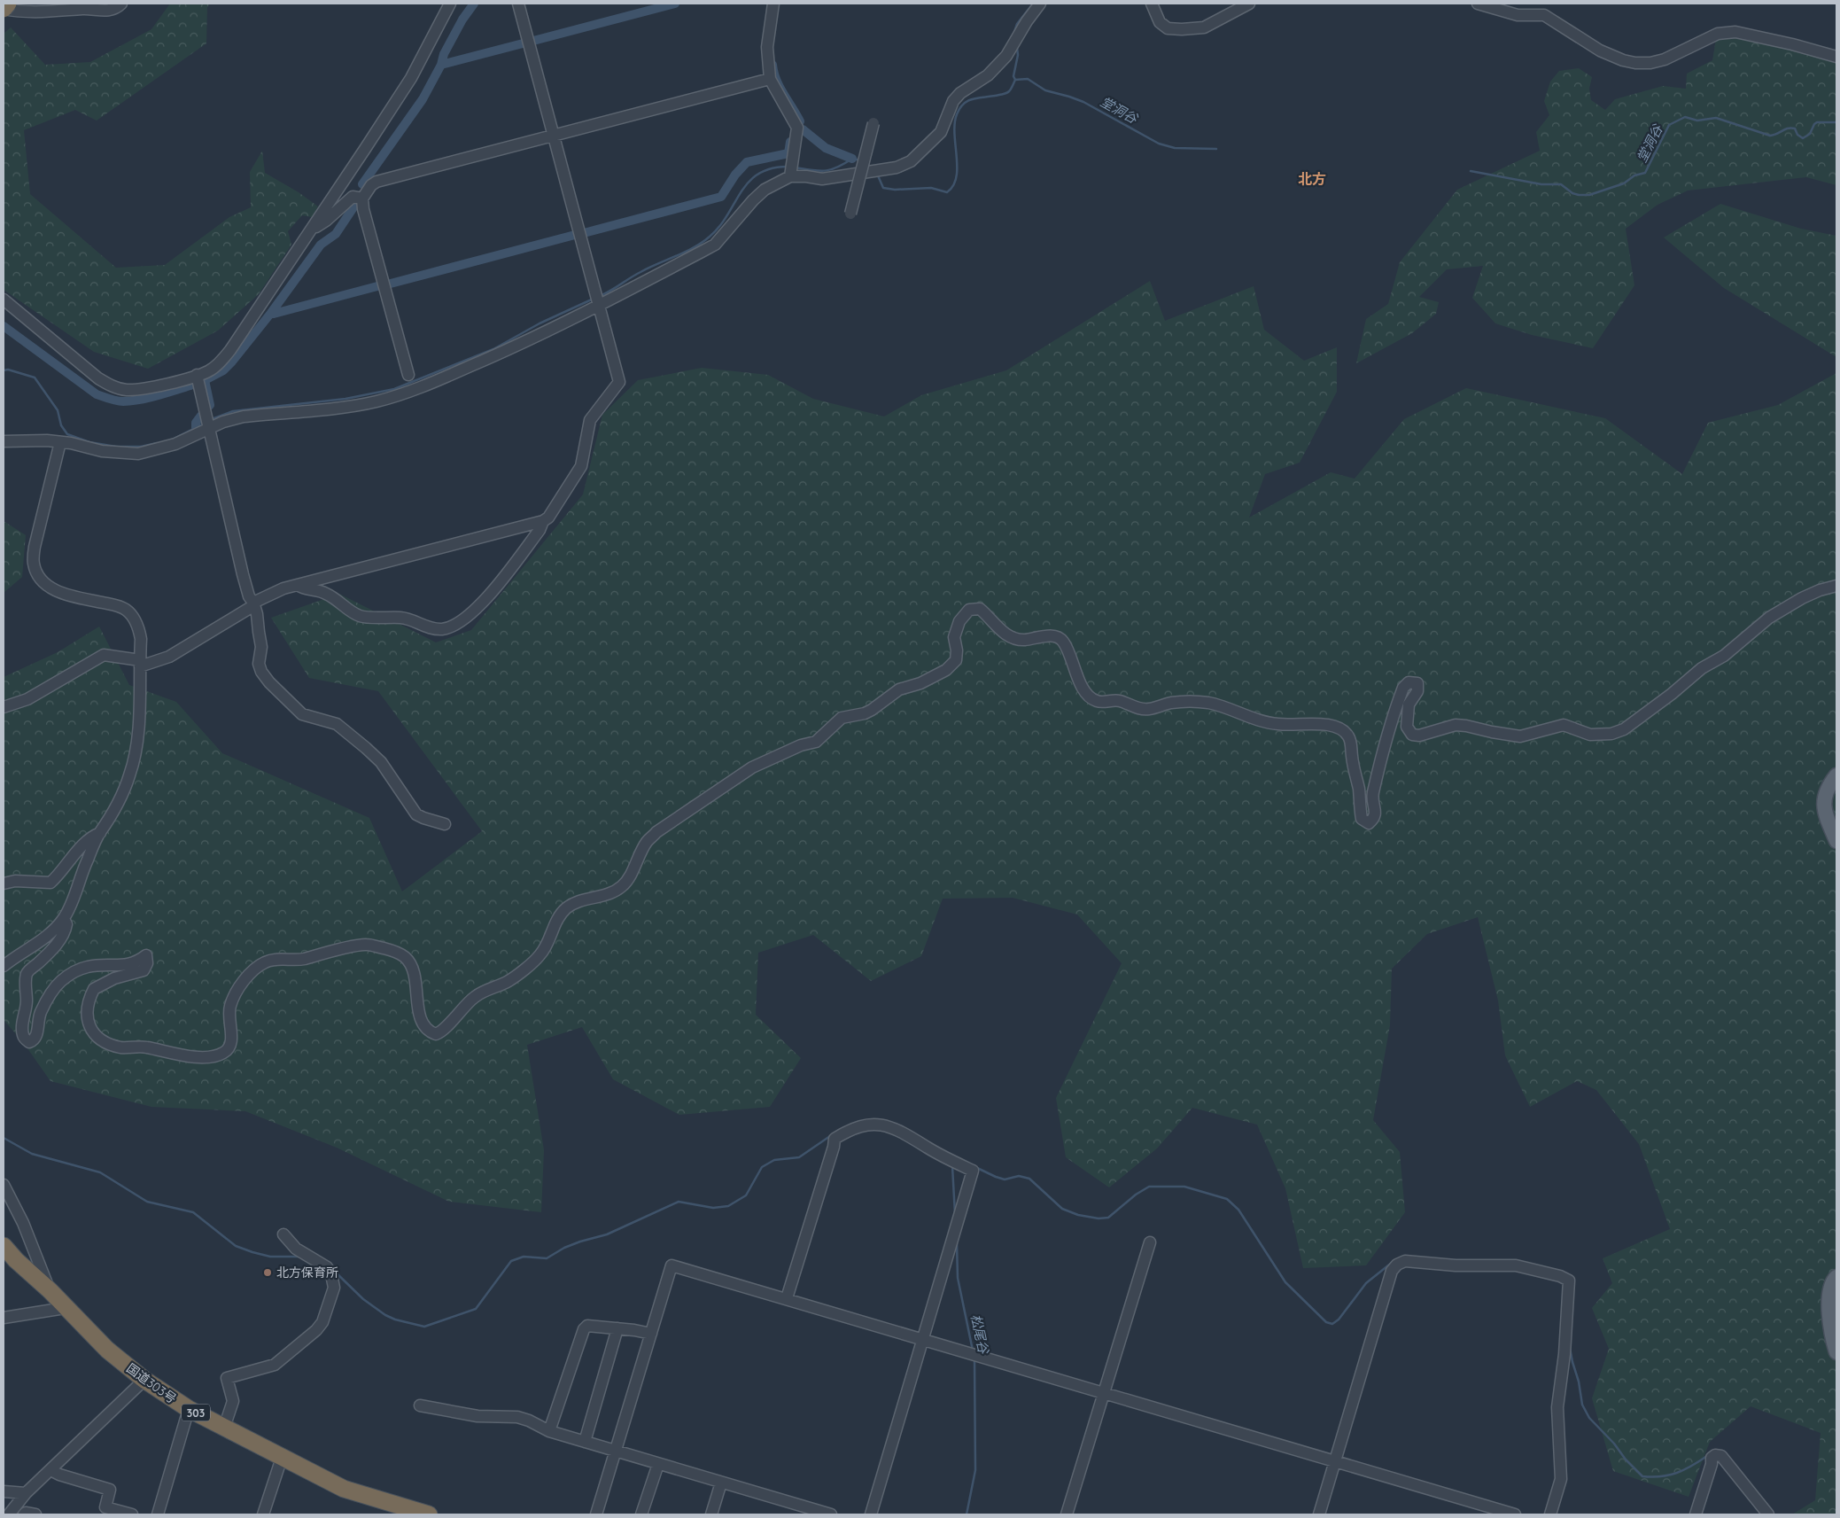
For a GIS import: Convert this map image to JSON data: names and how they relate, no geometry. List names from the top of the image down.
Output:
{
  "streets": {
    "highway": ["国道303号", "303"]
  },
  "districts": ["北方"],
  "water": ["堂洞谷", "松尾谷"],
  "places": ["北方保育所"]
}
